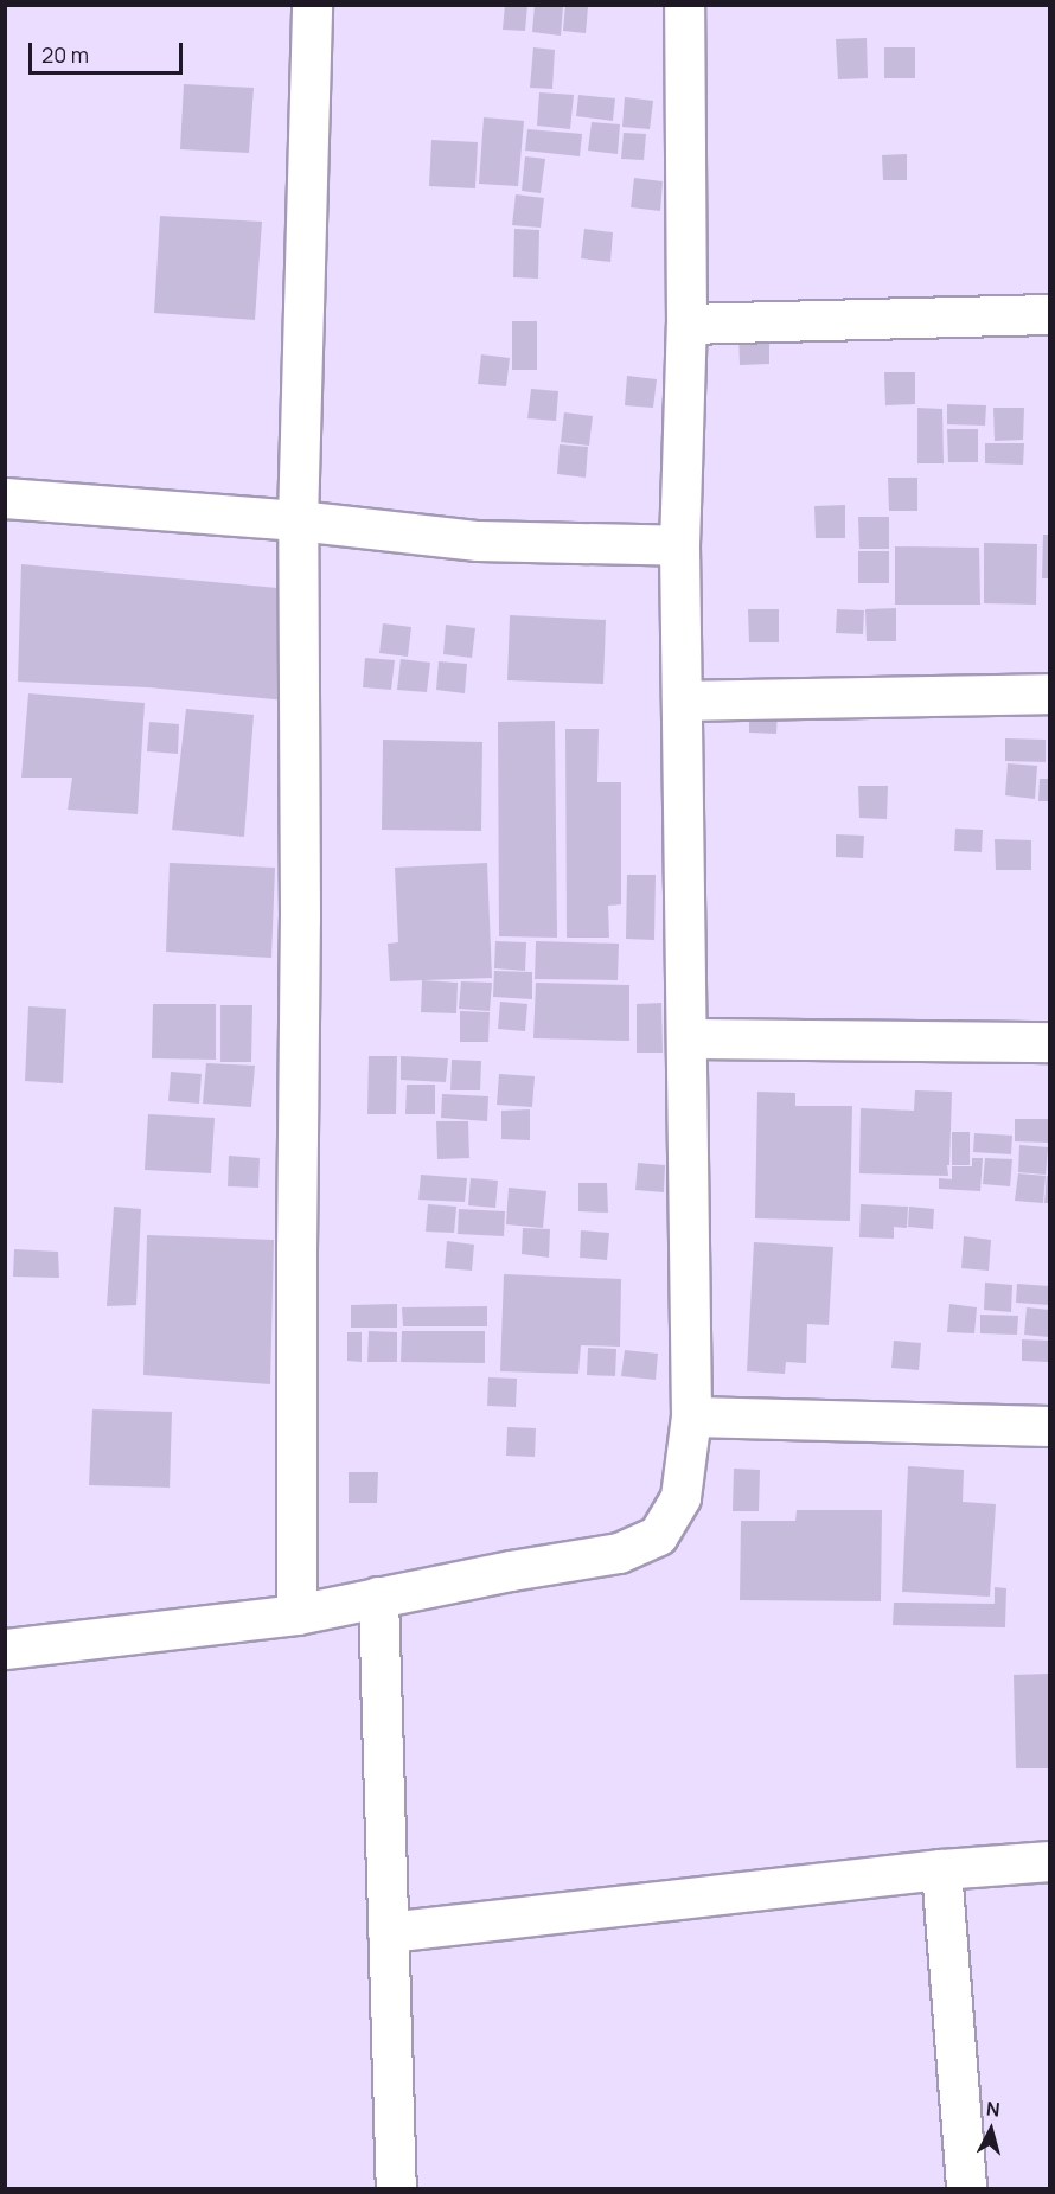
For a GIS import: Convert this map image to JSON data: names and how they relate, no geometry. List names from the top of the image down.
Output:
{
  "scale_bar": "20 m",
  "north": "top"
}
